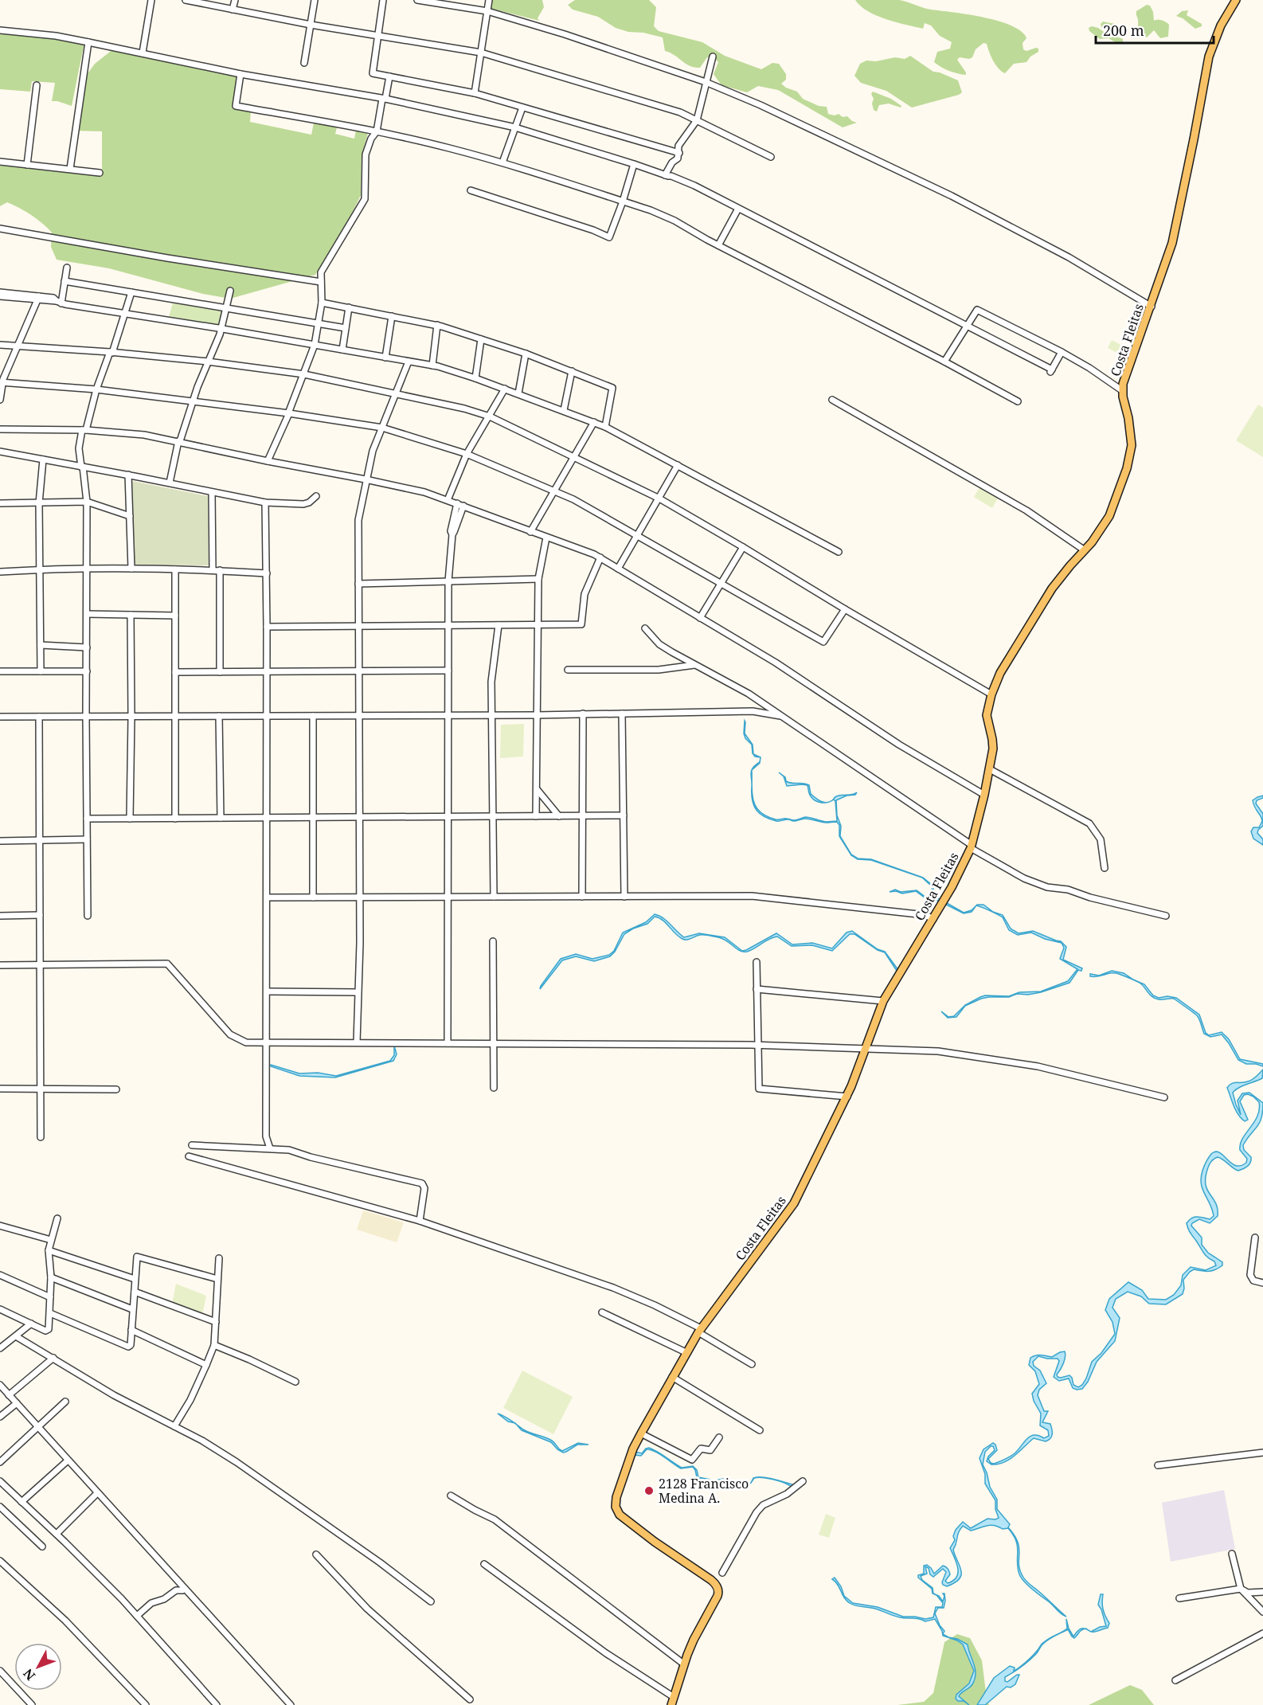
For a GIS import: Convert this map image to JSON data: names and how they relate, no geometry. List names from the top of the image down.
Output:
{
  "streets": {
    "main road": ["Costa Fleitas"]
  },
  "places": ["2128 Francisco Medina A."],
  "scale_bar": "200 m",
  "north": "bottom left"
}
